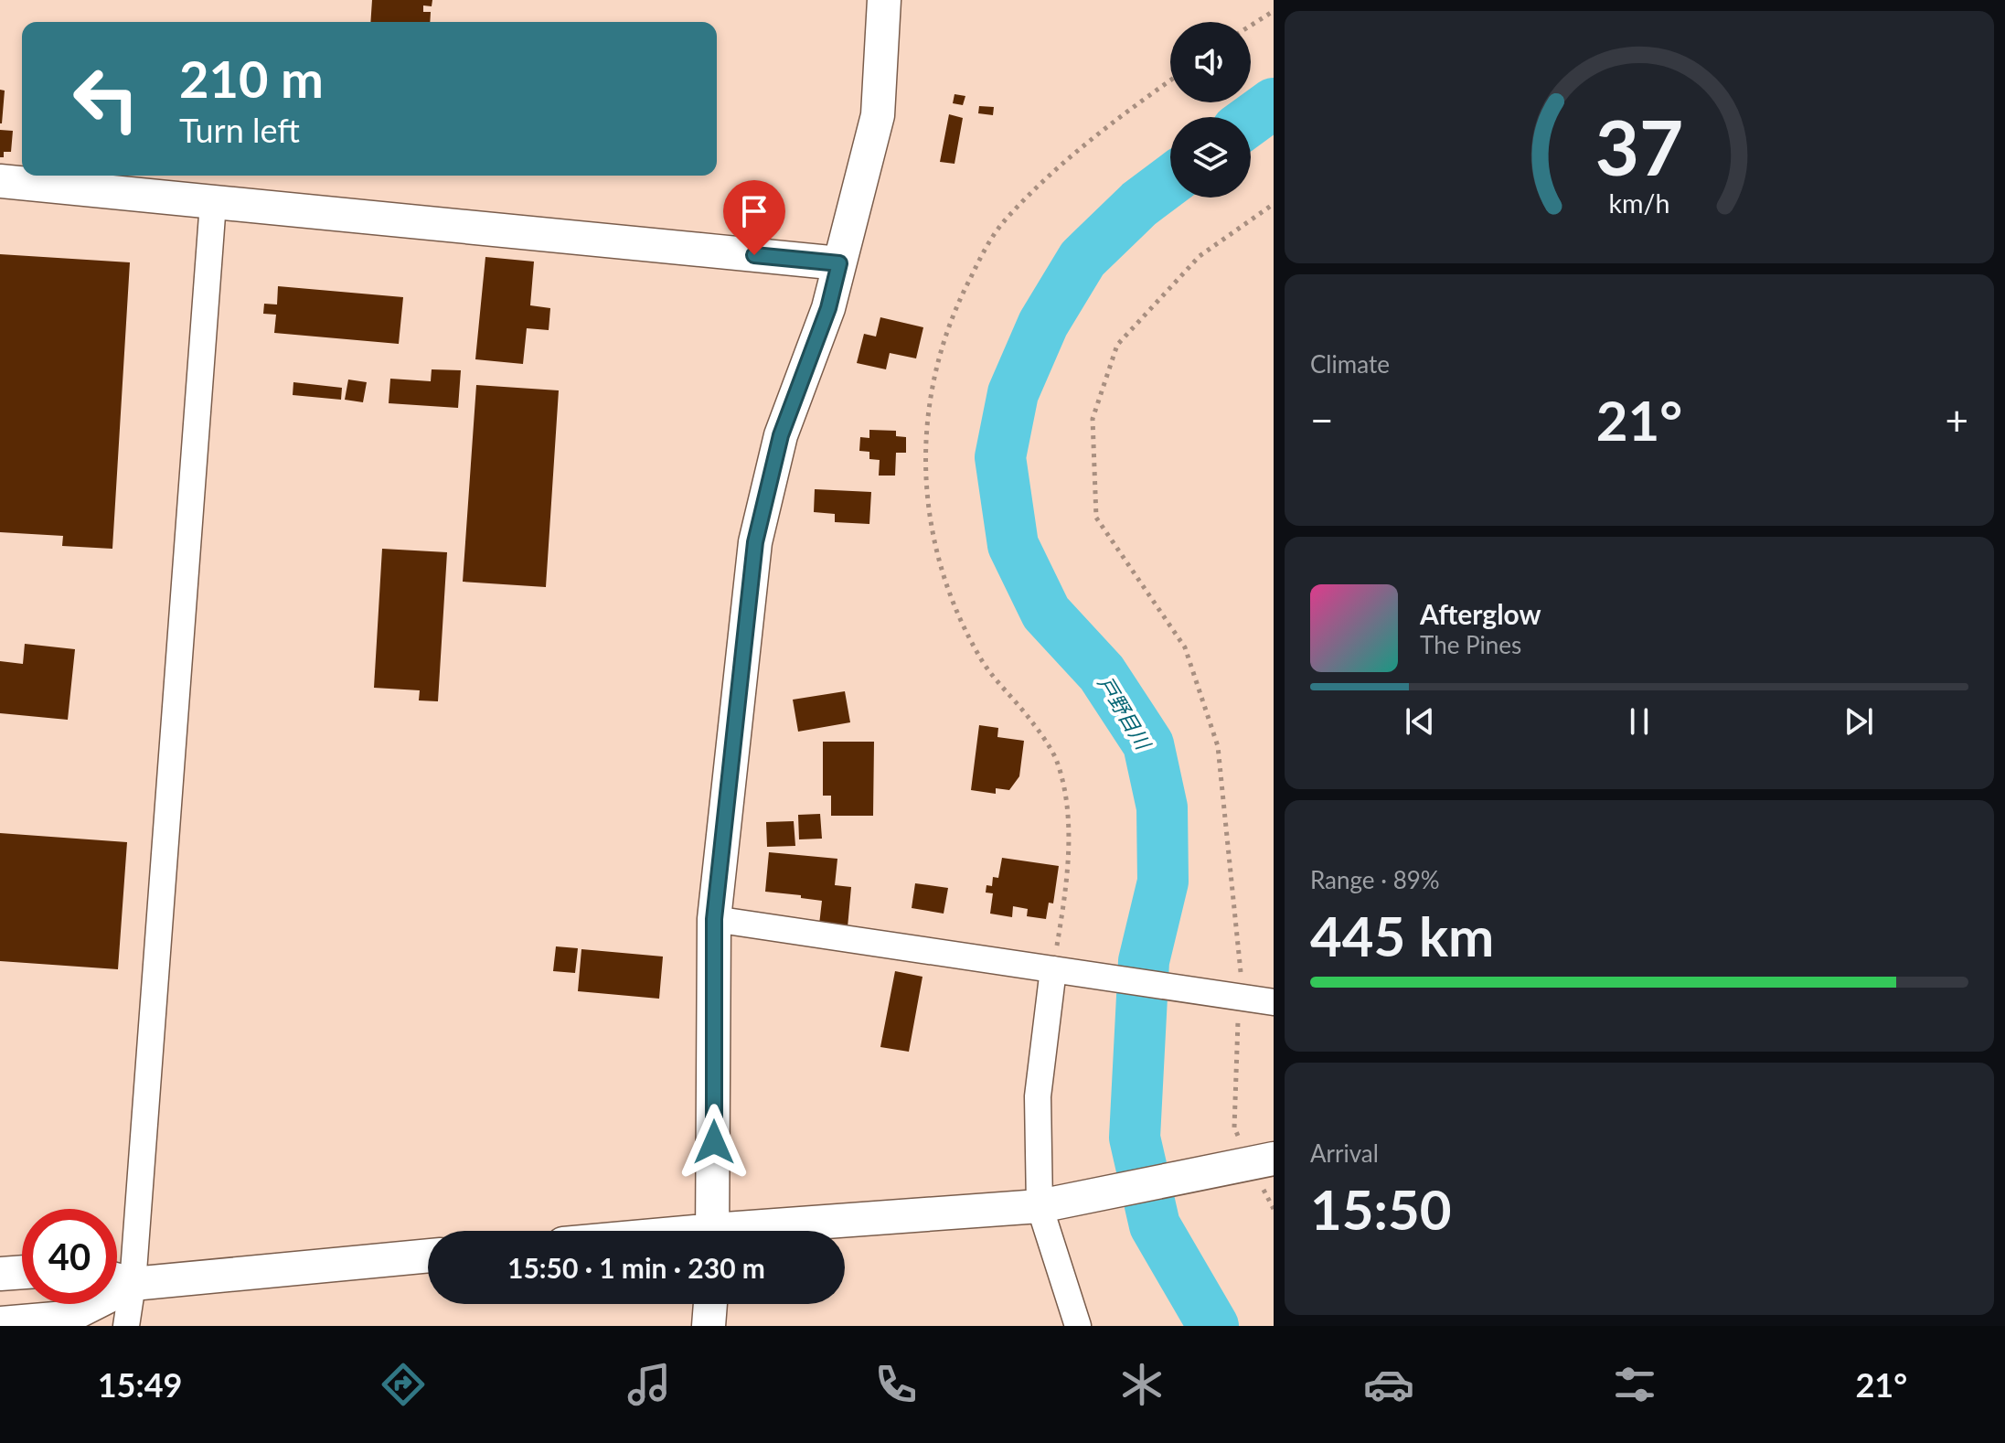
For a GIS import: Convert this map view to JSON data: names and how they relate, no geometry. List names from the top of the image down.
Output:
{
  "water": ["戸野目川"],
  "page": {
    "turn": ["210 m", "Turn left"],
    "tile": [
      "Climate",
      ["Range · 89%", "445 km"],
      ["Arrival", "15:50"]
    ],
    "heat": ["−", "21°", "+"],
    "song": ["Afterglow", "The Pines"],
    "limit": "40",
    "trip": "15:50 · 1 min · 230 m",
    "tabs": ["15:49", "21°"],
    "gauge": ["37", "km/h"]
  }
}
